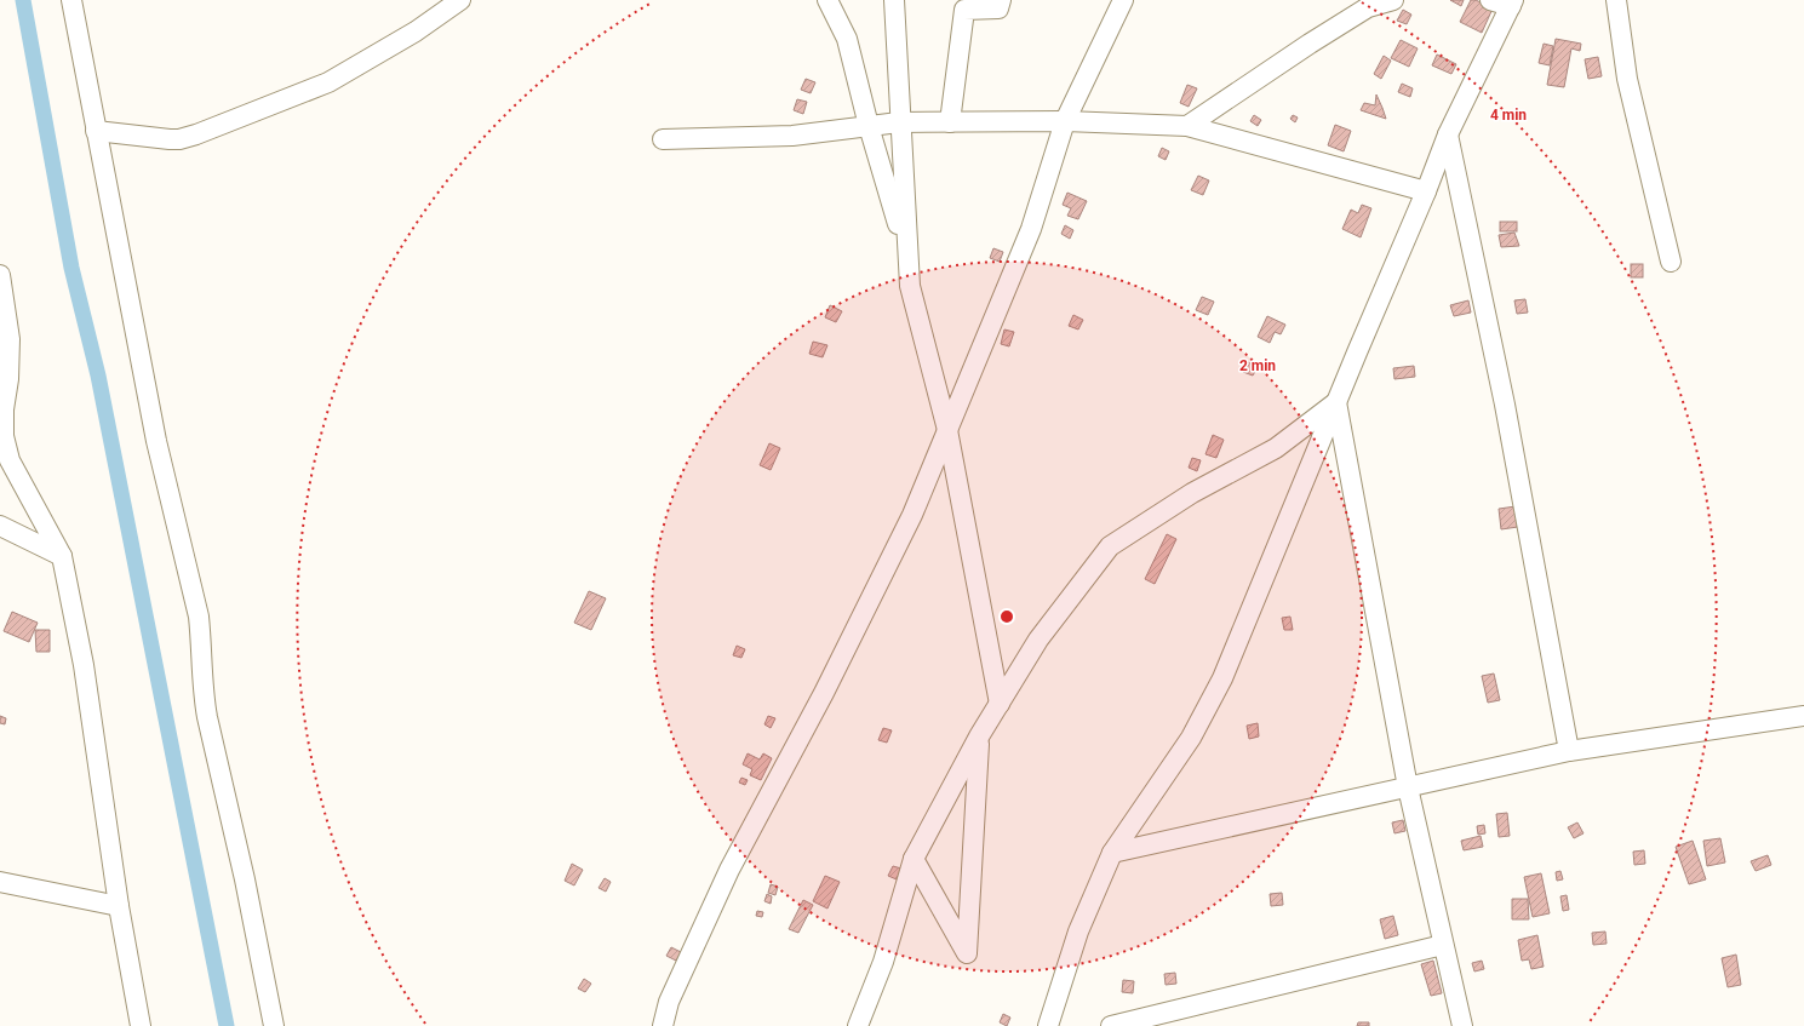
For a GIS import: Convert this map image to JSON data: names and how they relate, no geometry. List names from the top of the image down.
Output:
{
  "rings": ["4 min", "2 min"]
}
